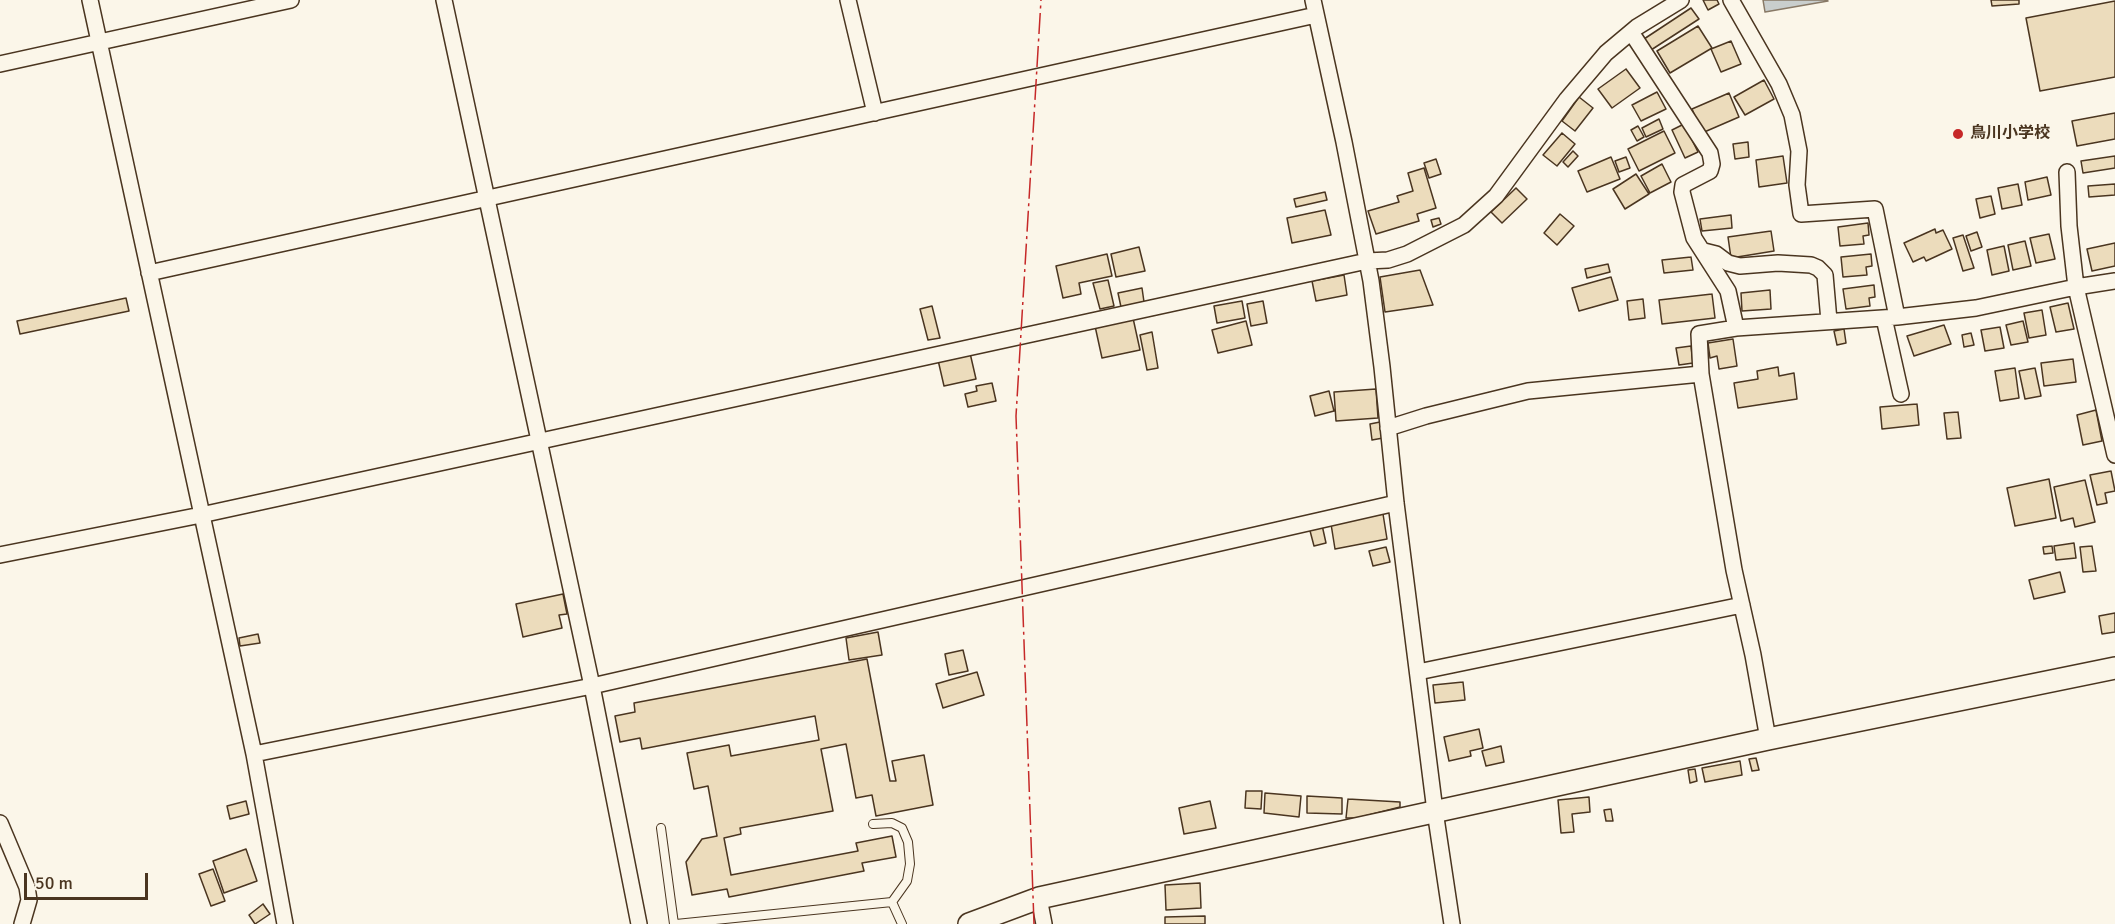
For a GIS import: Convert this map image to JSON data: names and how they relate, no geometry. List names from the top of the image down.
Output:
{
  "places": ["鳥川小学校"],
  "scale_bar": "50 m"
}
